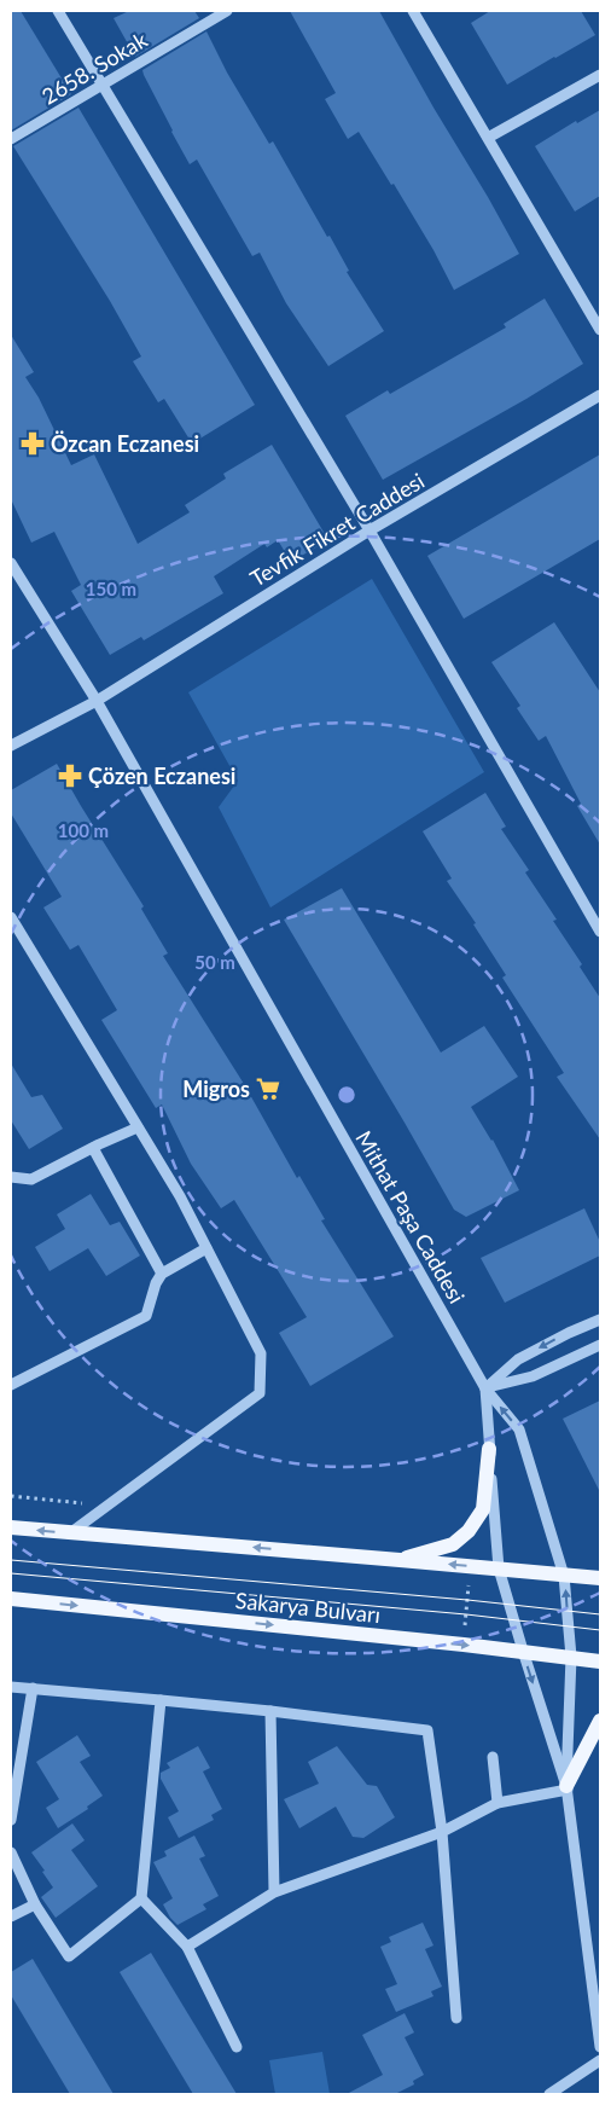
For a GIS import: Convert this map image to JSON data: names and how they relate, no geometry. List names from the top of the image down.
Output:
{
  "streets": {
    "main road": ["Sakarya Bulvarı"],
    "street": ["2658. Sokak", "Tevfik Fikret Caddesi", "Mithat Paşa Caddesi"]
  },
  "crossings": [
    ["Tevfik Fikret Caddesi", "Mithat Paşa Caddesi"],
    ["Mithat Paşa Caddesi", "Sakarya Bulvarı"]
  ],
  "places": {
    "pharmacy": ["Özcan Eczanesi", "Çözen Eczanesi"],
    "supermarket": ["Migros"]
  },
  "rings": ["150 m", "100 m", "50 m"]
}
